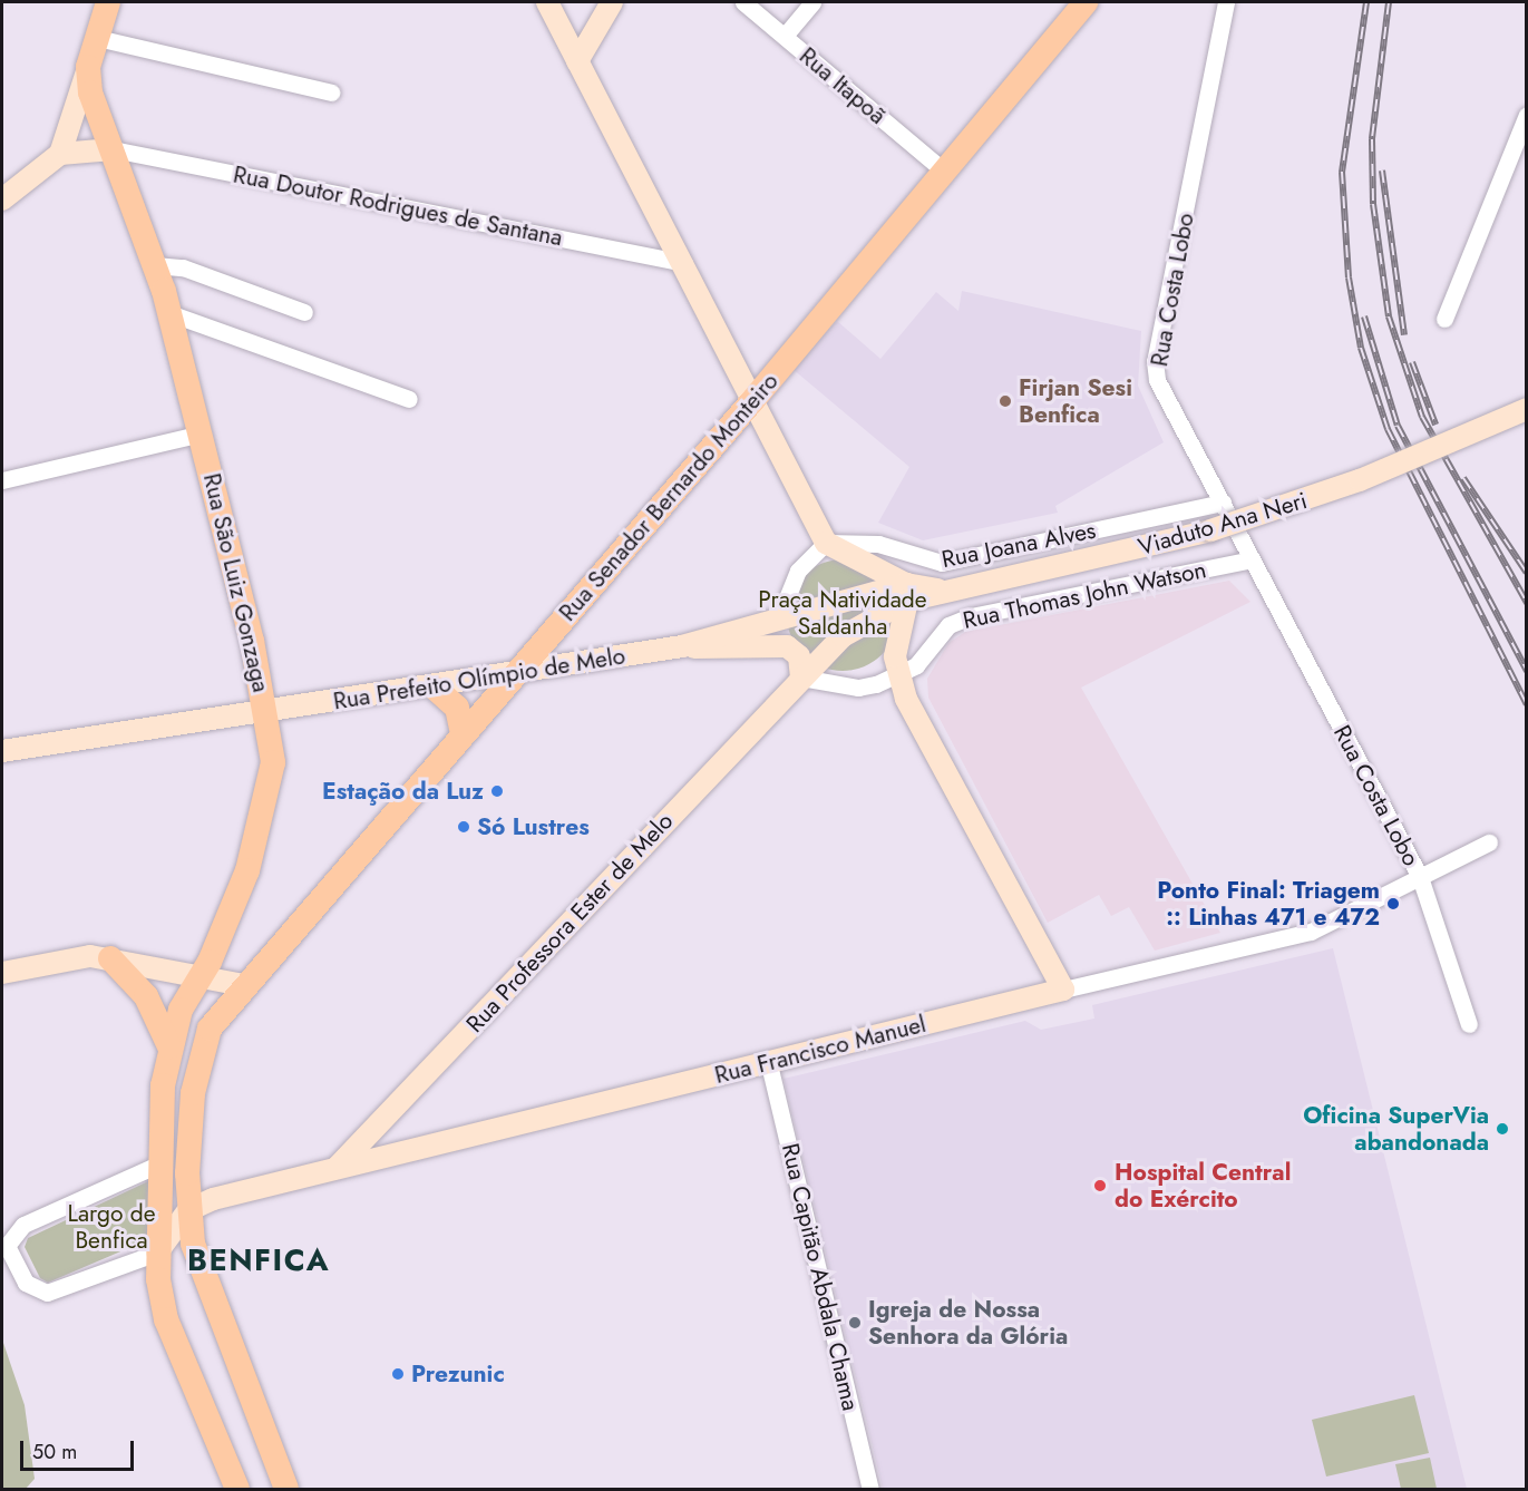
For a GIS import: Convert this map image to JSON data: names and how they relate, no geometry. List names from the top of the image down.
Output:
{
  "streets": {
    "main road": ["Rua Senador Bernardo Monteiro", "Rua São Luiz Gonzaga"],
    "street": [
      "Rua Itapoã",
      "Rua Doutor Rodrigues de Santana",
      "Rua Costa Lobo",
      "Viaduto Ana Neri",
      "Rua Joana Alves",
      "Rua Thomas John Watson",
      "Rua Prefeito Olímpio de Melo",
      "Rua Professora Ester de Melo",
      "Rua Francisco Manuel",
      "Rua Capitão Abdala Chama"
    ]
  },
  "crossings": [
    ["Rua Itapoã", "Rua Senador Bernardo Monteiro"],
    ["Rua Doutor Rodrigues de Santana", "Rua São Luiz Gonzaga"],
    ["Rua Costa Lobo", "Rua Joana Alves"],
    ["Rua Costa Lobo", "Rua Thomas John Watson"],
    ["Rua Costa Lobo", "Rua Francisco Manuel"],
    ["Rua Senador Bernardo Monteiro", "Rua Prefeito Olímpio de Melo"],
    ["Rua Senador Bernardo Monteiro", "Rua Francisco Manuel"],
    ["Viaduto Ana Neri", "Rua Prefeito Olímpio de Melo"],
    ["Rua São Luiz Gonzaga", "Rua Prefeito Olímpio de Melo"],
    ["Rua Professora Ester de Melo", "Rua Francisco Manuel"],
    ["Rua Francisco Manuel", "Rua Capitão Abdala Chama"]
  ],
  "districts": ["BENFICA"],
  "parks": ["Praça Natividade Saldanha", "Largo de Benfica"],
  "places": [
    "Firjan Sesi Benfica",
    "Estação da Luz",
    "Só Lustres",
    "Ponto Final: Triagem :: Linhas 471 e 472",
    "Oficina SuperVia abandonada",
    "Hospital Central do Exército",
    "Igreja de Nossa Senhora da Glória",
    "Prezunic"
  ],
  "scale_bar": "50 m"
}
